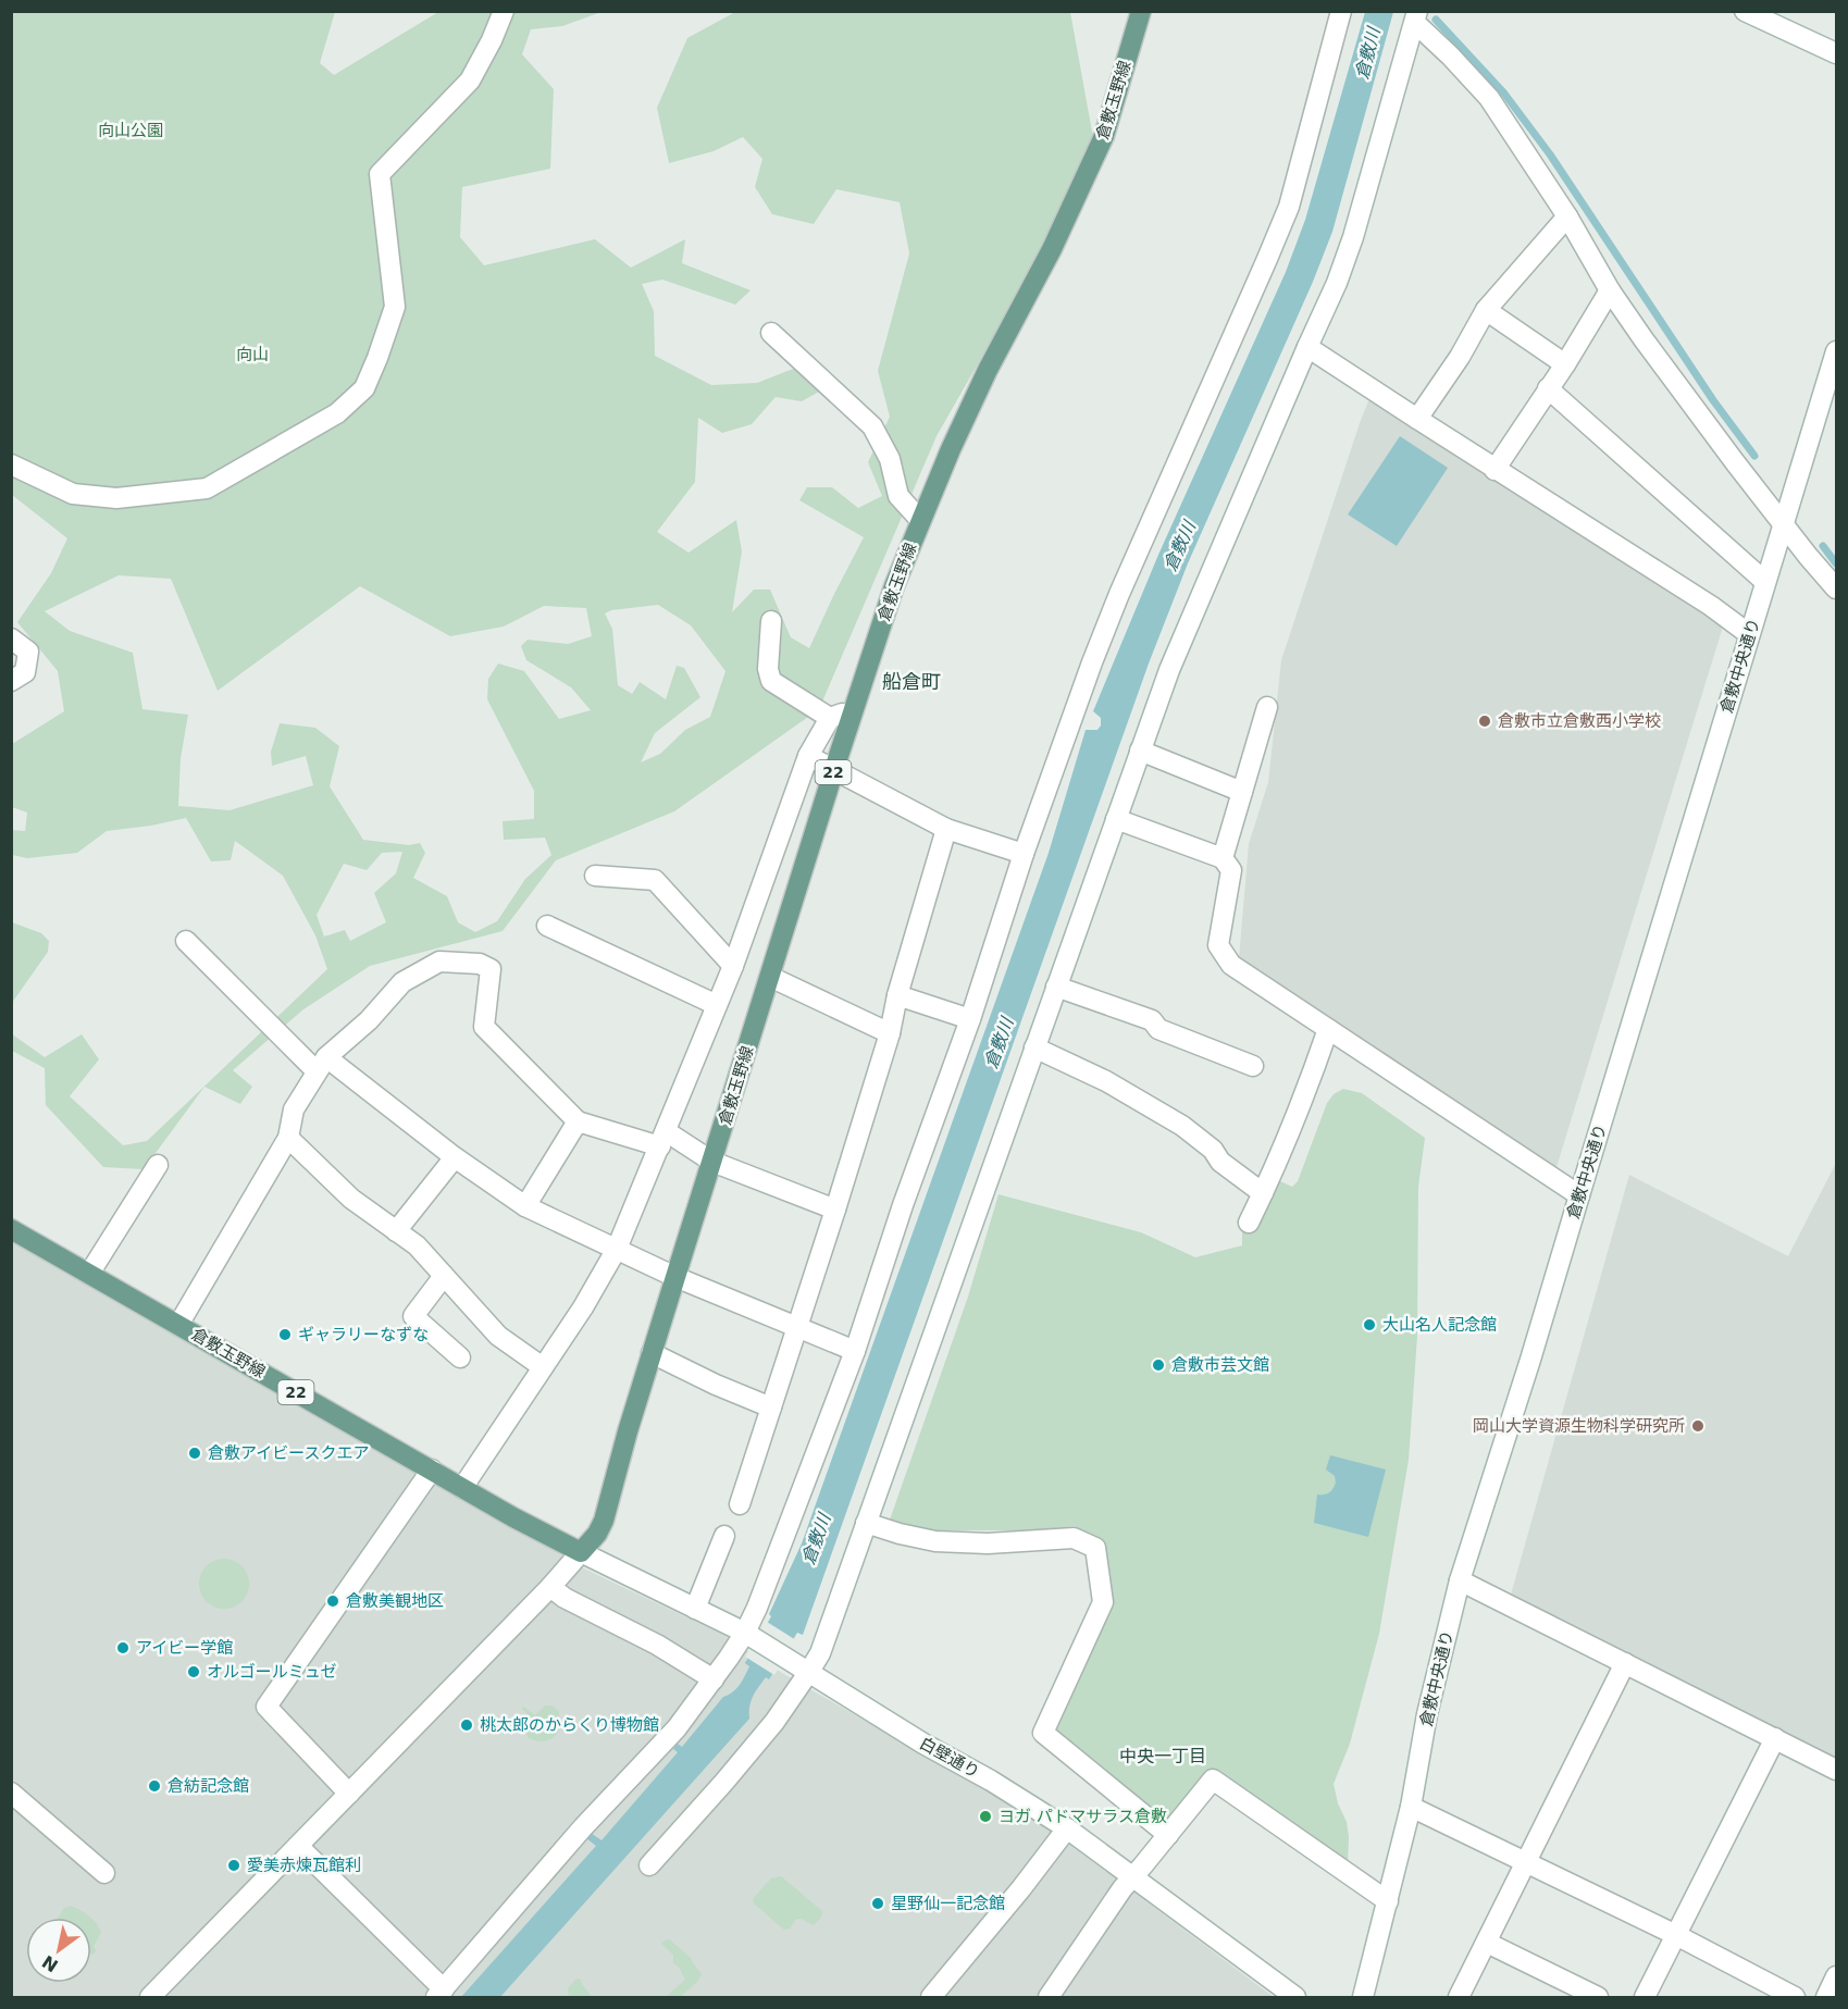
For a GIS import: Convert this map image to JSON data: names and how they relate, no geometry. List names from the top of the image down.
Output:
{
  "streets": {
    "main road": ["倉敷玉野線", "22"],
    "street": ["倉敷中央通り", "白壁通り"]
  },
  "crossings": [
    ["倉敷玉野線", "白壁通り"]
  ],
  "districts": ["船倉町", "中央一丁目"],
  "water": ["倉敷川"],
  "parks": ["向山公園", "向山"],
  "places": [
    "倉敷市立倉敷西小学校",
    "大山名人記念館",
    "ギャラリーなずな",
    "倉敷市芸文館",
    "岡山大学資源生物科学研究所",
    "倉敷アイビースクエア",
    "倉敷美観地区",
    "アイビー学館",
    "オルゴールミュゼ",
    "桃太郎のからくり博物館",
    "倉紡記念館",
    "ヨガ パドマサラス倉敷",
    "愛美赤煉瓦館利",
    "星野仙一記念館"
  ],
  "north": "bottom left"
}
